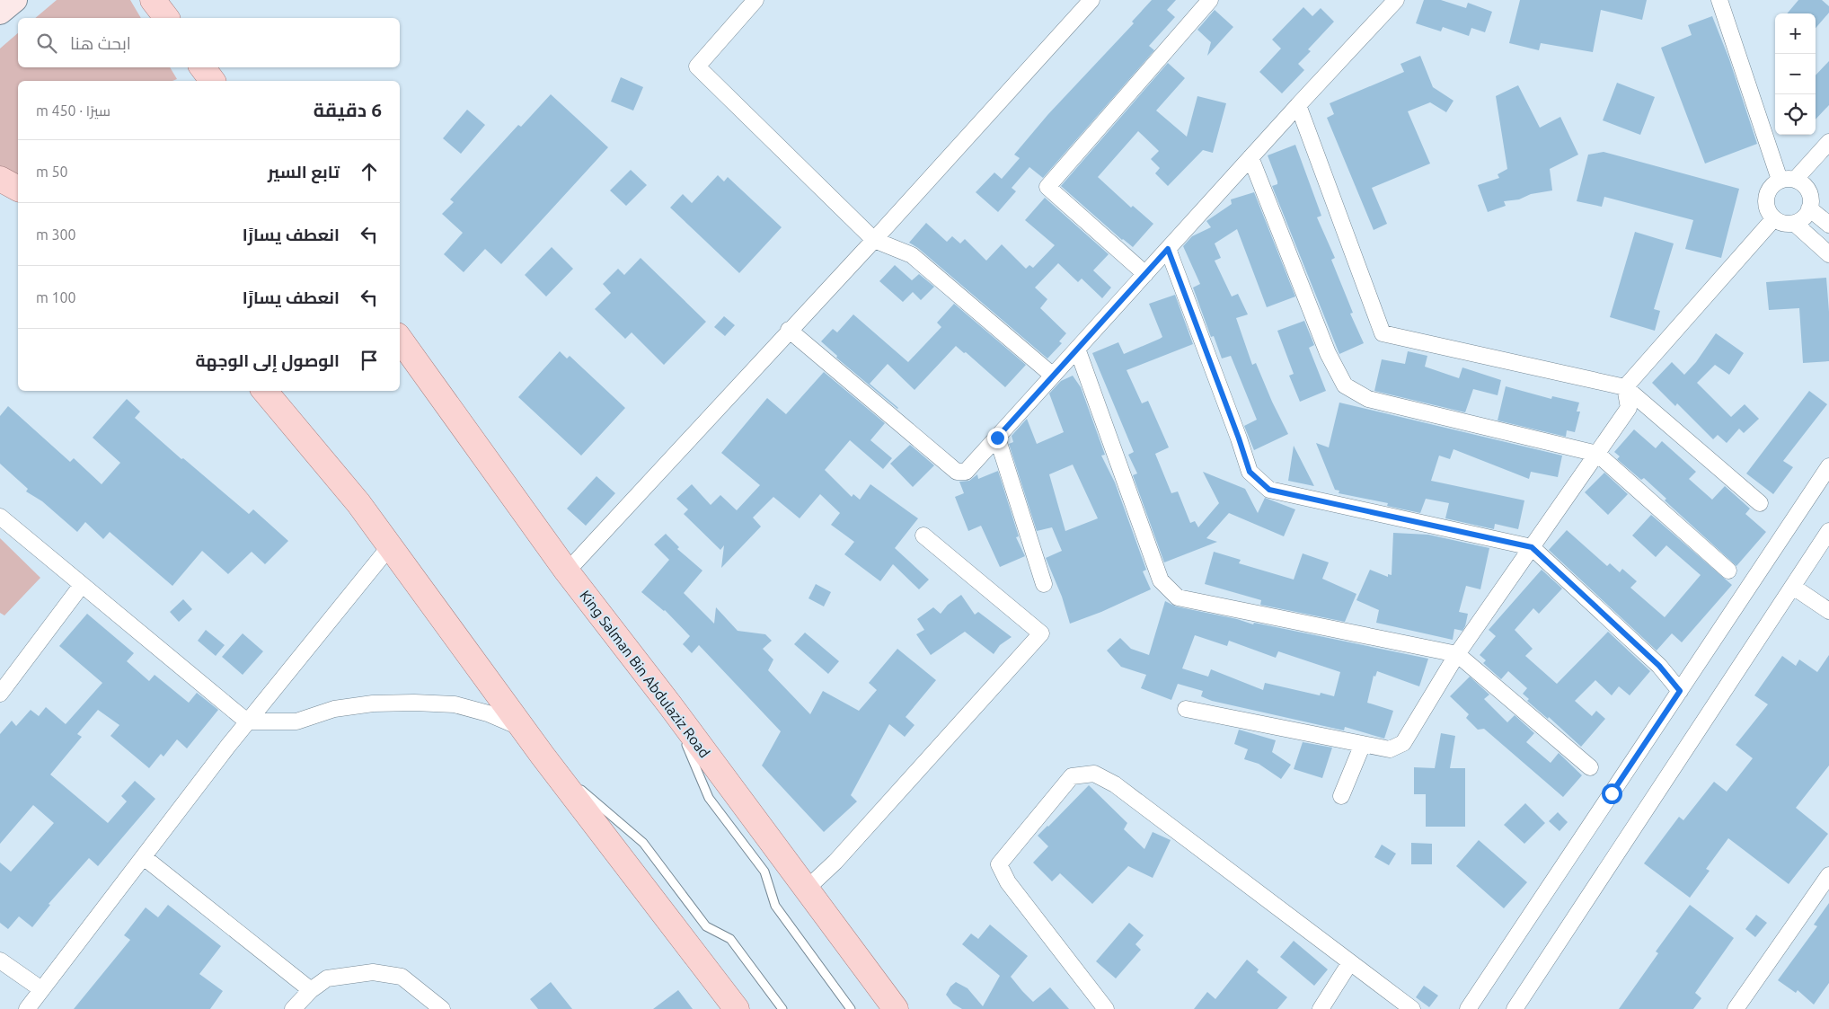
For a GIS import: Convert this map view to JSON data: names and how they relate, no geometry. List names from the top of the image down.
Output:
{
  "streets": {
    "main road": ["King Salman Bin Abdulaziz Road"]
  },
  "page": {
    "map_buttons": ["+", "−"],
    "search": "ابحث هنا",
    "heading": ["6 دقيقة", "سيرًا · 450 m"],
    "list": [
      ["تابع السير", "50 m"],
      ["انعطف يسارًا", "300 m"],
      ["انعطف يسارًا", "100 m"],
      "الوصول إلى الوجهة"
    ]
  }
}
